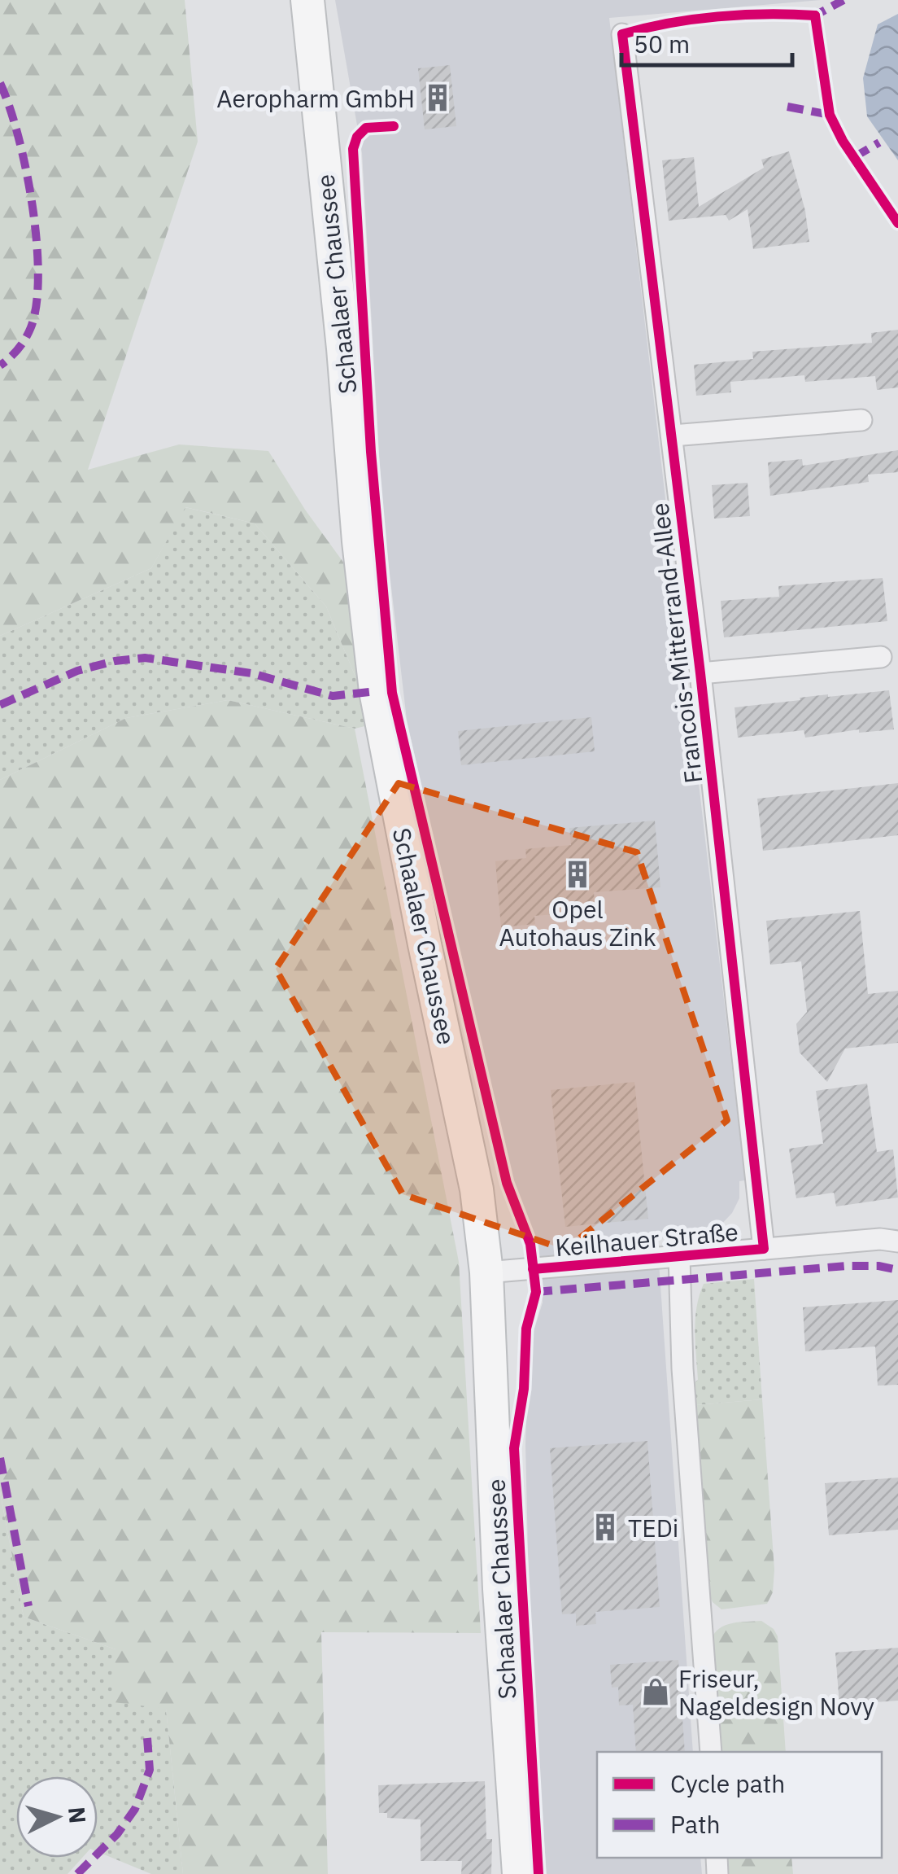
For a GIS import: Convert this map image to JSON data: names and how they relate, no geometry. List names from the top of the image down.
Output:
{
  "streets": {
    "main road": ["Schaalaer Chaussee"],
    "street": ["Francois-Mitterrand-Allee", "Keilhauer Straße"]
  },
  "crossings": [
    ["Schaalaer Chaussee", "Keilhauer Straße"],
    ["Francois-Mitterrand-Allee", "Keilhauer Straße"]
  ],
  "places": {
    "building": ["Aeropharm GmbH", "Opel Autohaus Zink", "TEDi"],
    "shop": ["Friseur, Nageldesign Novy"]
  },
  "legend": ["Cycle path", "Path"],
  "scale_bar": "50 m",
  "north": "right"
}
